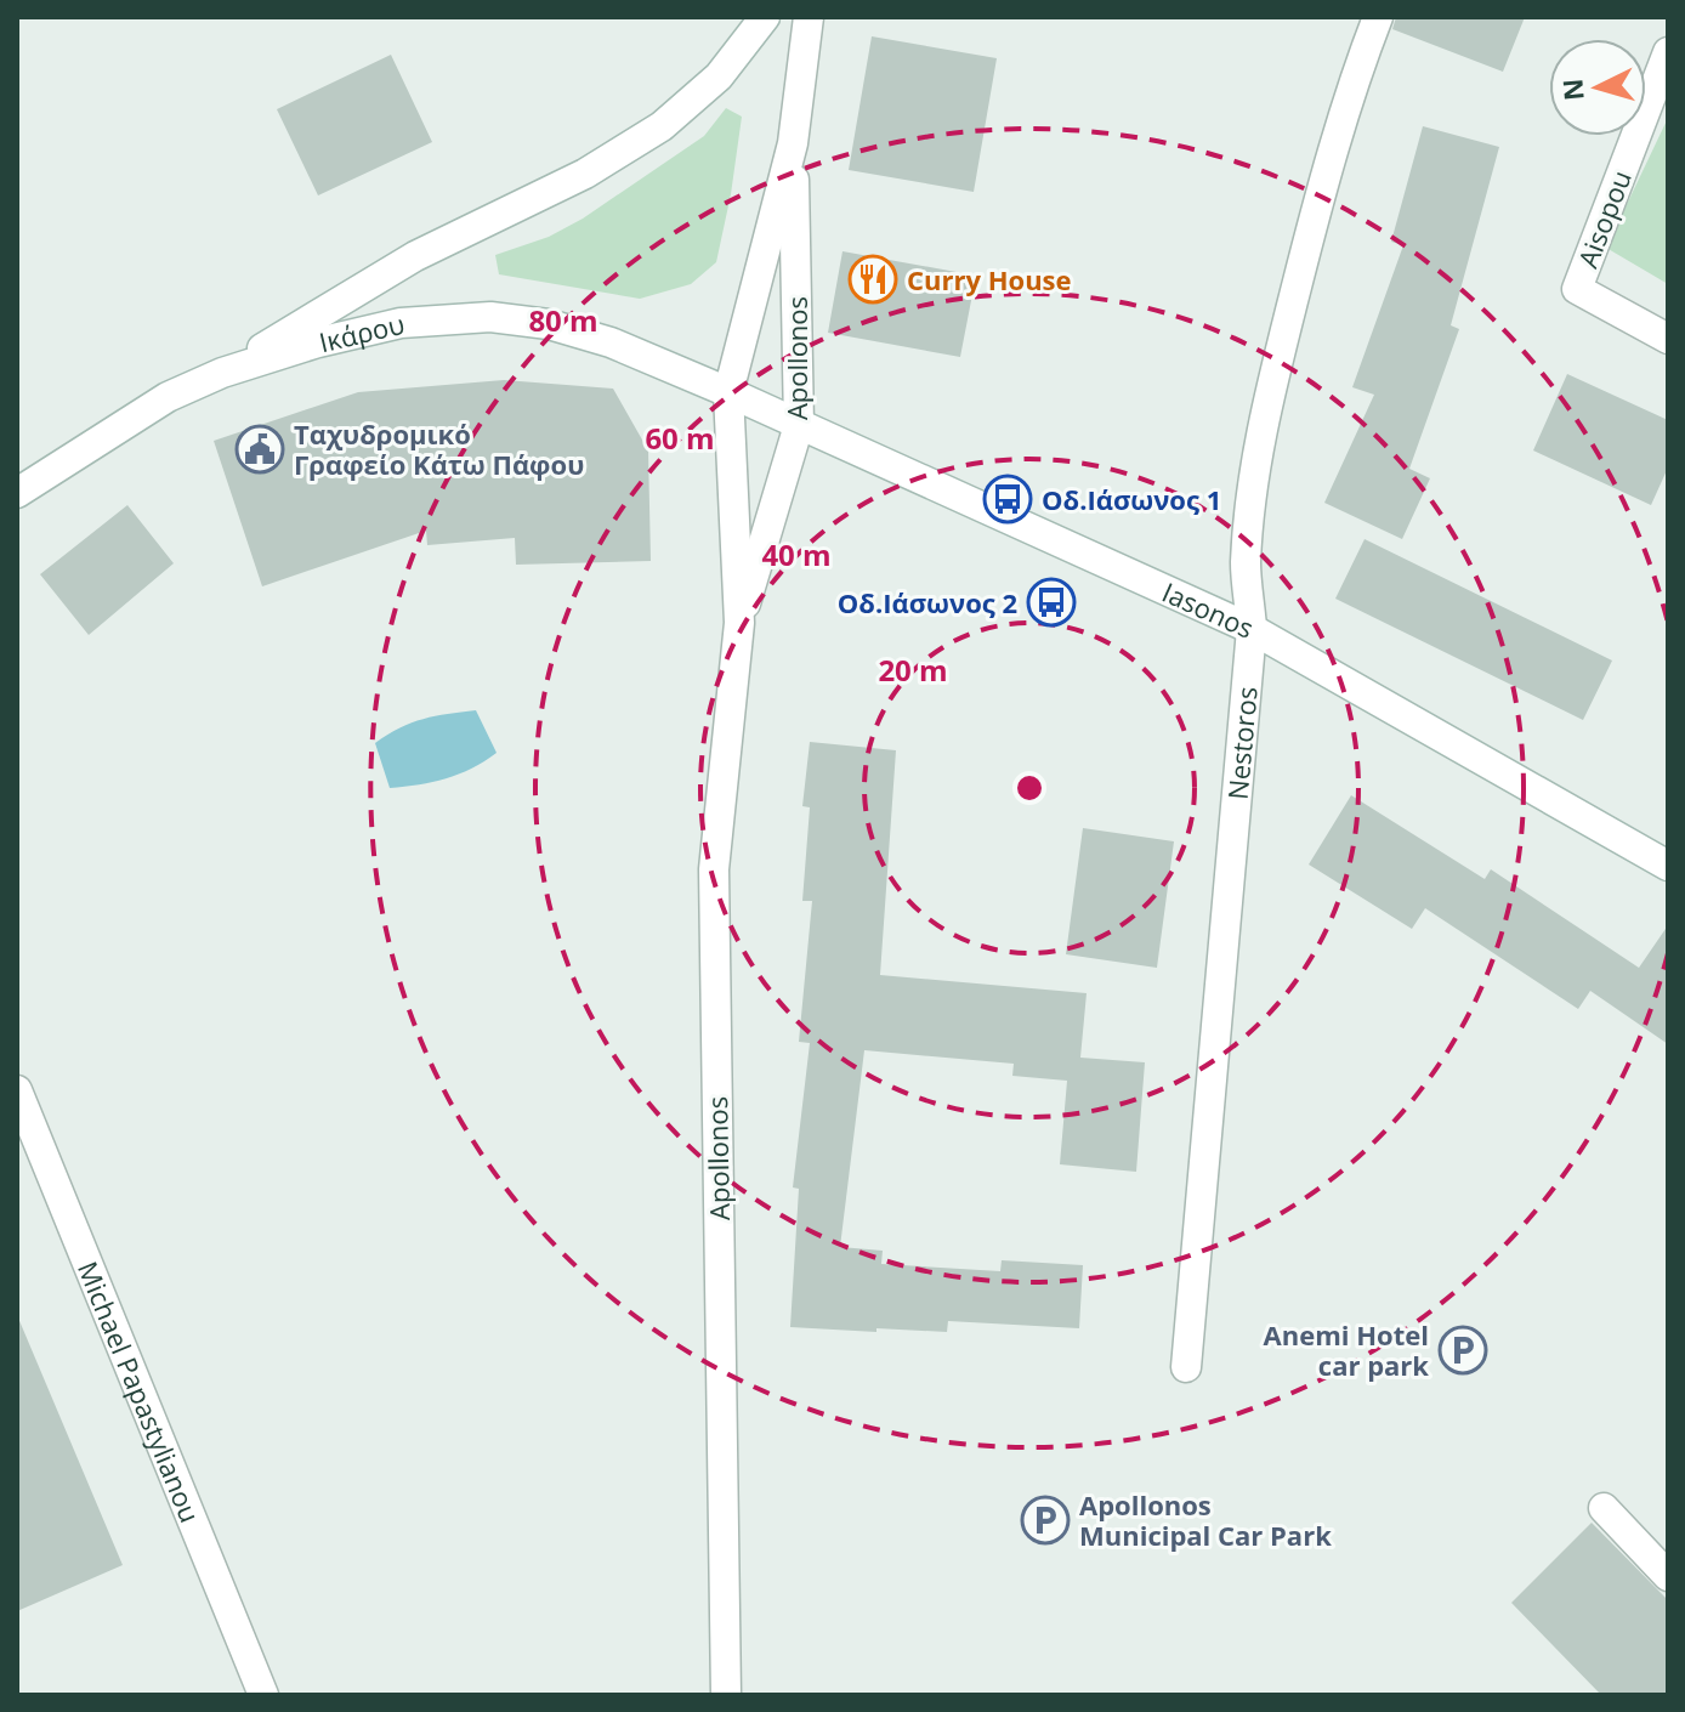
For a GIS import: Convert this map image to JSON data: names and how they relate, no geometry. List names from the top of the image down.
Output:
{
  "streets": {
    "street": [
      "Aisopou",
      "Ικάρου",
      "Apollonos",
      "Iasonos",
      "Nestoros",
      "Michael Papastylianou"
    ]
  },
  "crossings": [
    ["Ικάρου", "Apollonos"],
    ["Ικάρου", "Iasonos"],
    ["Apollonos", "Iasonos"],
    ["Iasonos", "Nestoros"]
  ],
  "places": {
    "restaurant": ["Curry House"],
    "public building": ["Ταχυδρομικό Γραφείο Κάτω Πάφου"],
    "bus stop": ["Οδ.Ιάσωνος 1", "Οδ.Ιάσωνος 2"],
    "parking": ["Anemi Hotel car park", "Apollonos Municipal Car Park"]
  },
  "north": "left",
  "rings": [
    "80 m",
    "60 m",
    "40 m",
    "20 m"
  ]
}
